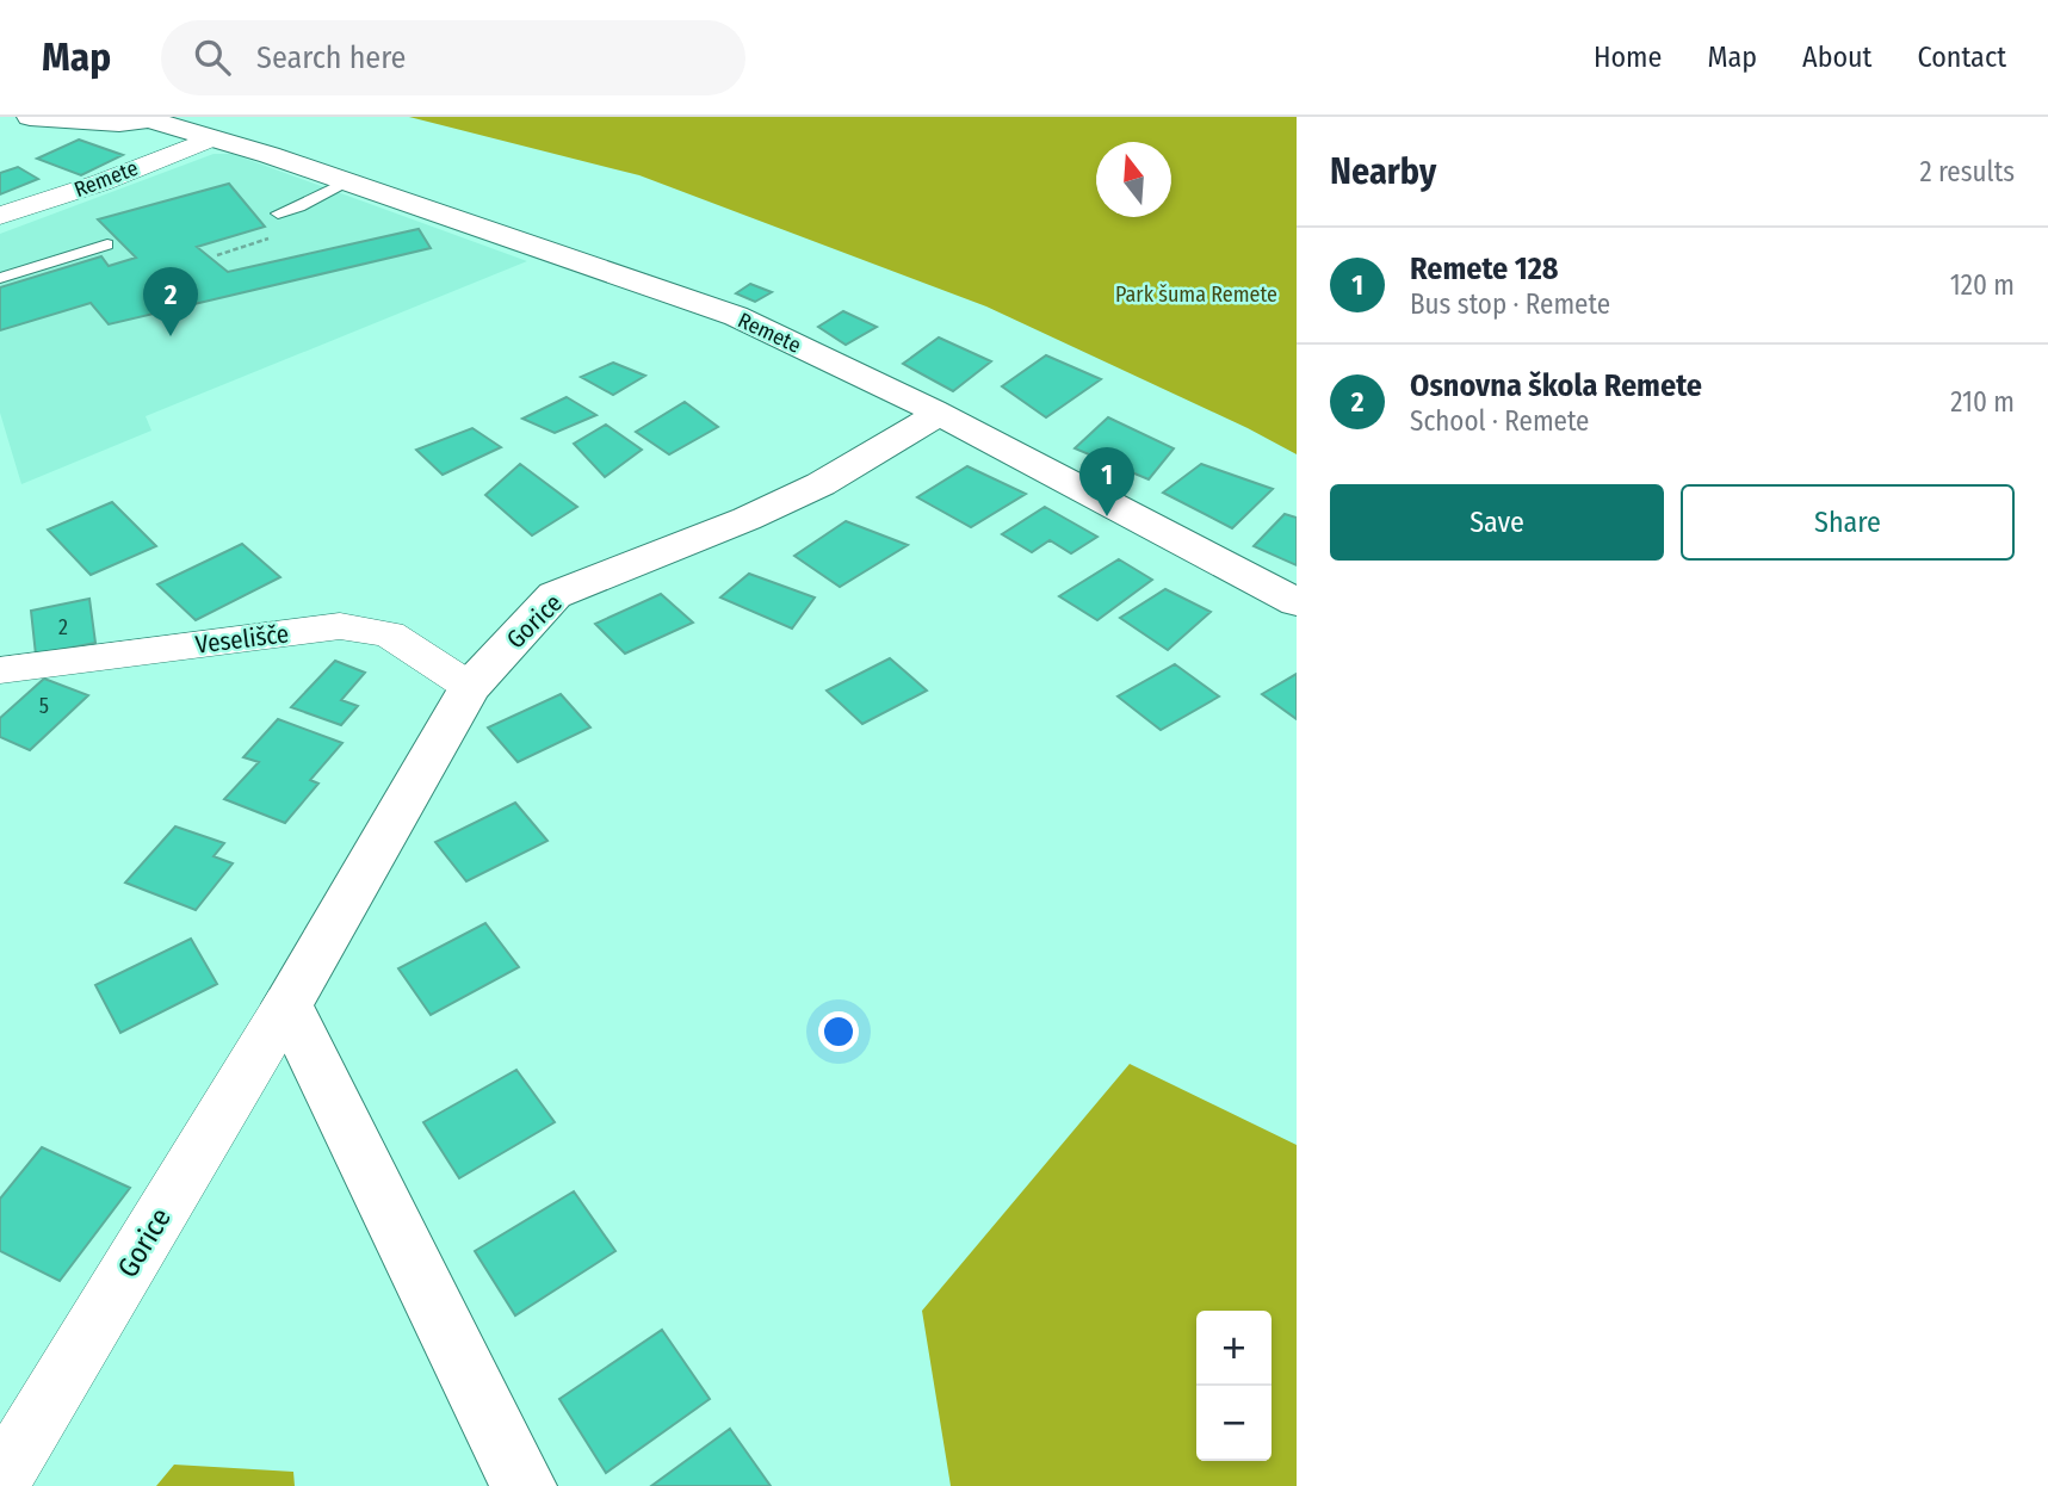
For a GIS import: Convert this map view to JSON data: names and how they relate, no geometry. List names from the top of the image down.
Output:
{
  "streets": {
    "street": ["Remete", "Gorice", "Veselišče"]
  },
  "crossings": [
    ["Remete", "Gorice"],
    ["Gorice", "Veselišče"]
  ],
  "parks": ["Park šuma Remete"],
  "house_numbers": ["2", "5"],
  "north": "top",
  "page": {
    "header": "Map",
    "search": "Search here",
    "nav": [
      "Home",
      "Map",
      "About",
      "Contact"
    ],
    "heading": ["Nearby", "2 results"],
    "list": [
      {
        "mark": "1",
        "name": "Remete 128",
        "note": "Bus stop · Remete",
        "value": "120 m"
      },
      {
        "mark": "2",
        "name": "Osnovna škola Remete",
        "note": "School · Remete",
        "value": "210 m"
      }
    ],
    "pins": ["2", "1"],
    "buttons": ["Save", "Share"],
    "map_buttons": ["+", "−"]
  }
}
